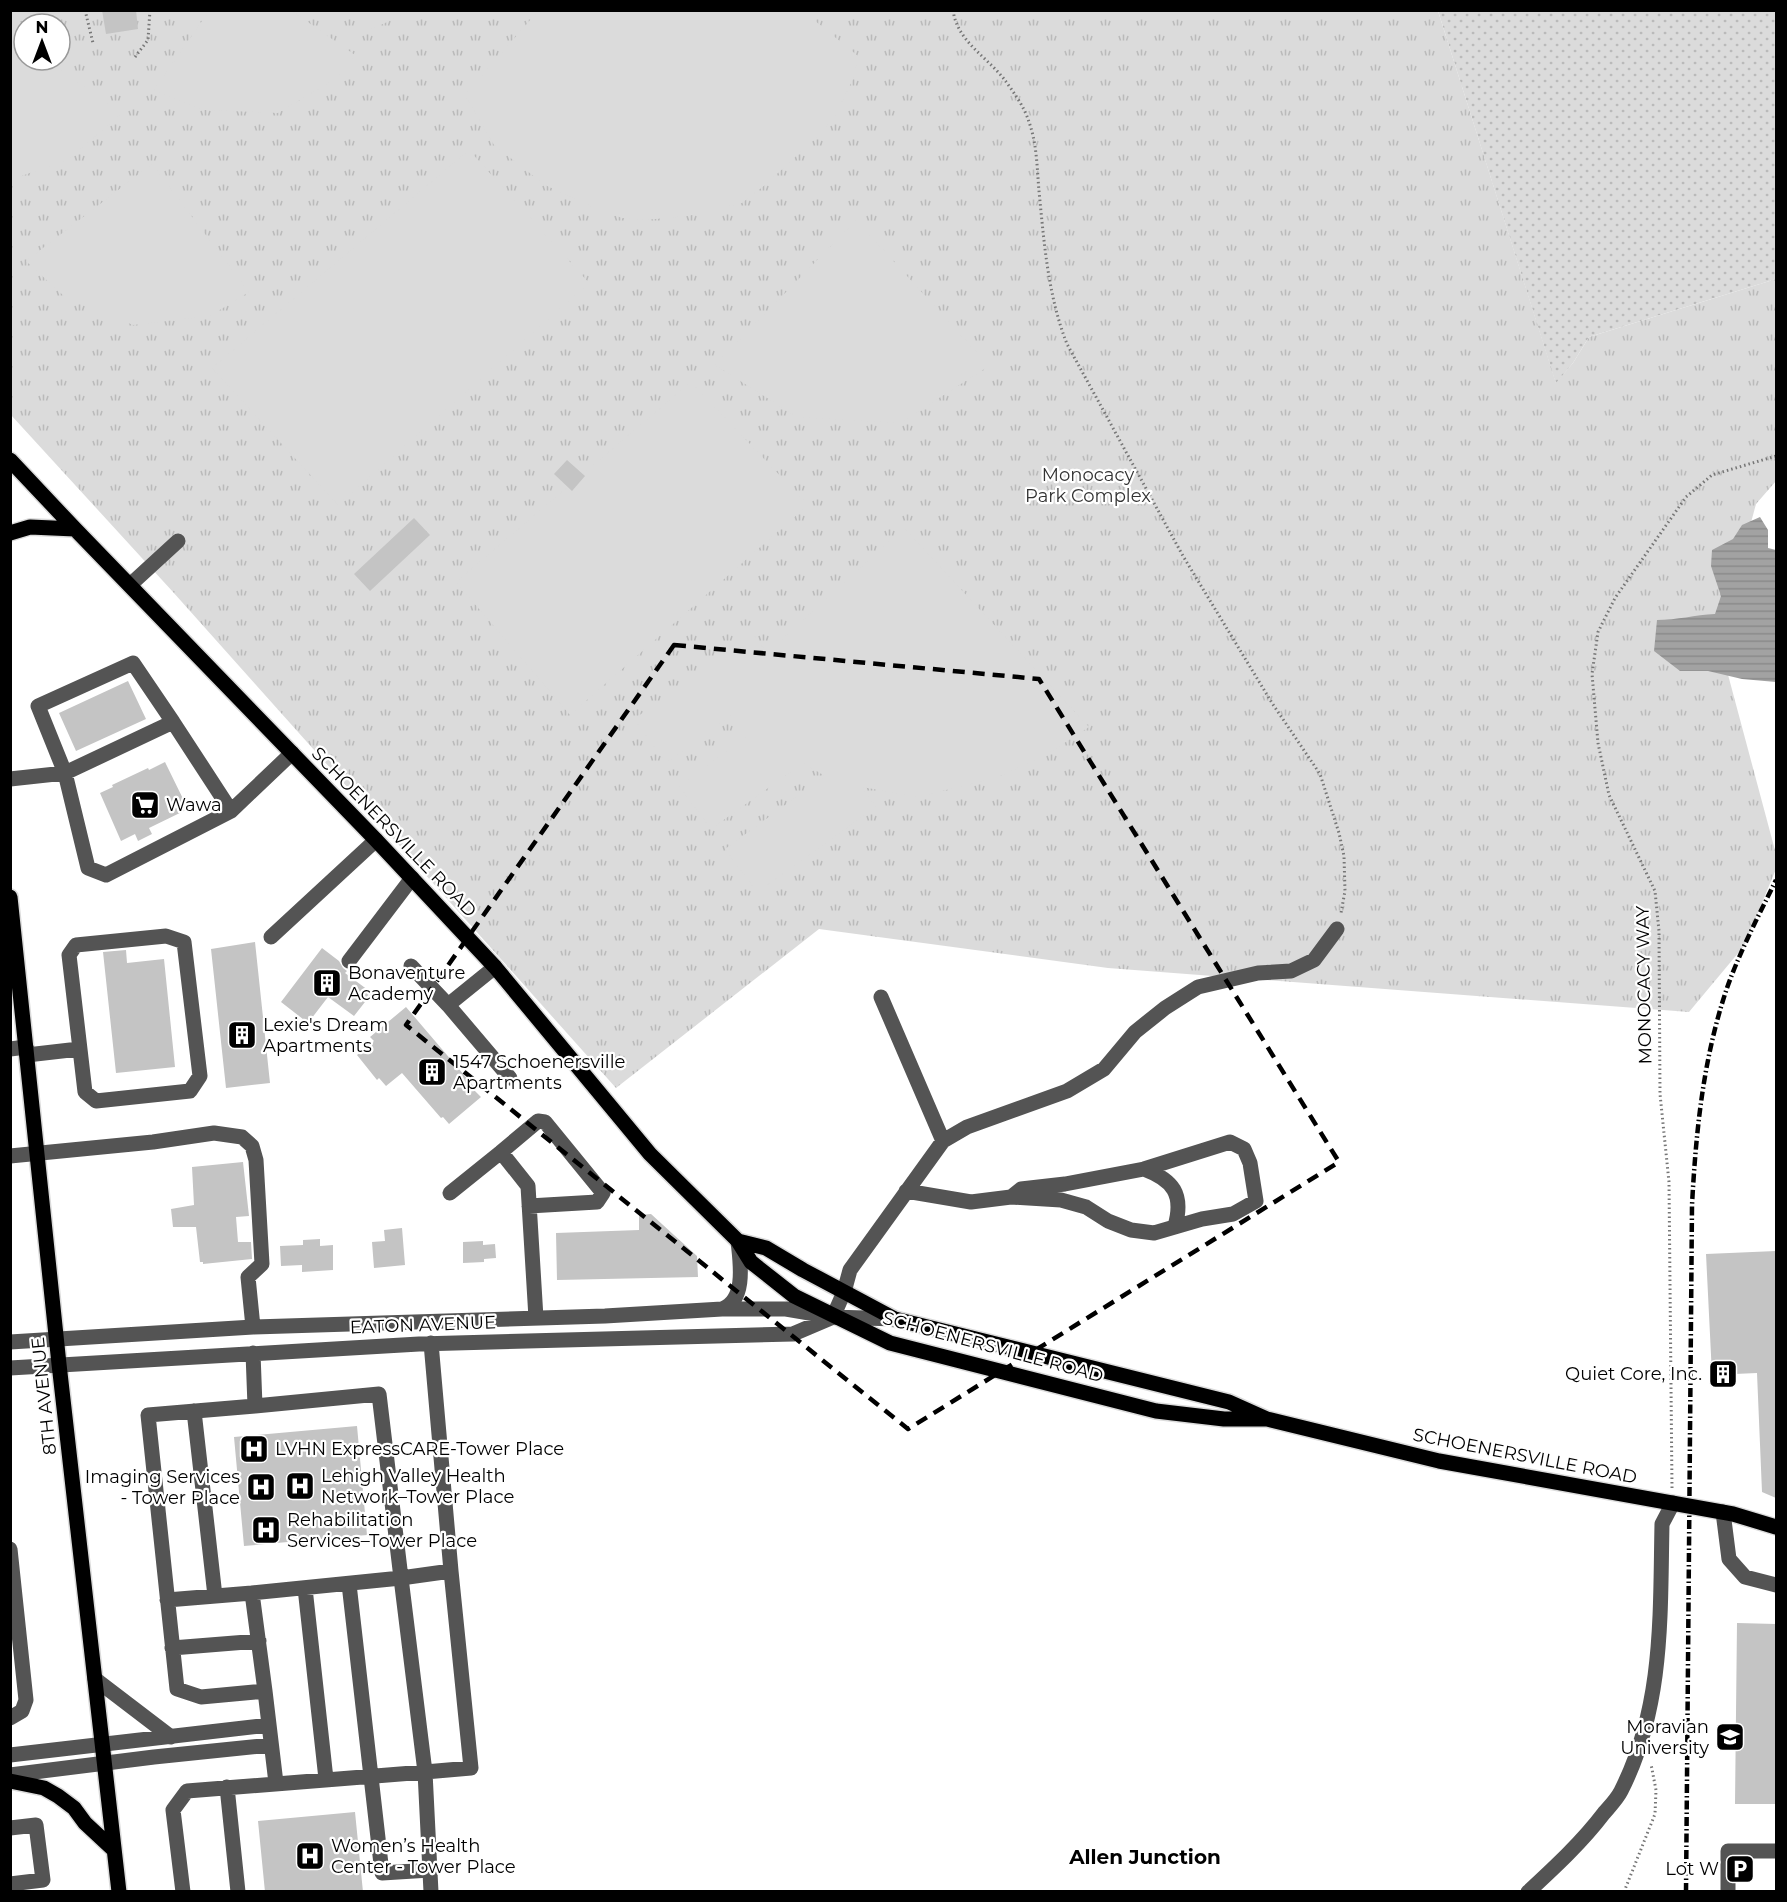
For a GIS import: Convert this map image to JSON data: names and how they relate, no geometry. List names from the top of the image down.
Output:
{
  "streets": {
    "main road": ["SCHOENERSVILLE ROAD", "8TH AVENUE"],
    "street": ["EATON AVENUE"],
    "path": ["MONOCACY WAY"]
  },
  "crossings": [
    ["SCHOENERSVILLE ROAD", "MONOCACY WAY"],
    ["SCHOENERSVILLE ROAD", "EATON AVENUE"],
    ["EATON AVENUE", "8TH AVENUE"]
  ],
  "districts": ["Allen Junction"],
  "parks": ["Monocacy Park Complex"],
  "places": {
    "supermarket": ["Wawa"],
    "building": [
      "Bonaventure Academy",
      "Lexie's Dream Apartments",
      "1547 Schoenersville Apartments",
      "Quiet Core, Inc."
    ],
    "hospital": [
      "LVHN ExpressCARE-Tower Place",
      "Lehigh Valley Health Network–Tower Place",
      "Imaging Services - Tower Place",
      "Rehabilitation Services–Tower Place",
      "Women’s Health Center - Tower Place"
    ],
    "school or university": ["Moravian University"],
    "parking": ["Lot W"]
  },
  "north": "top"
}
